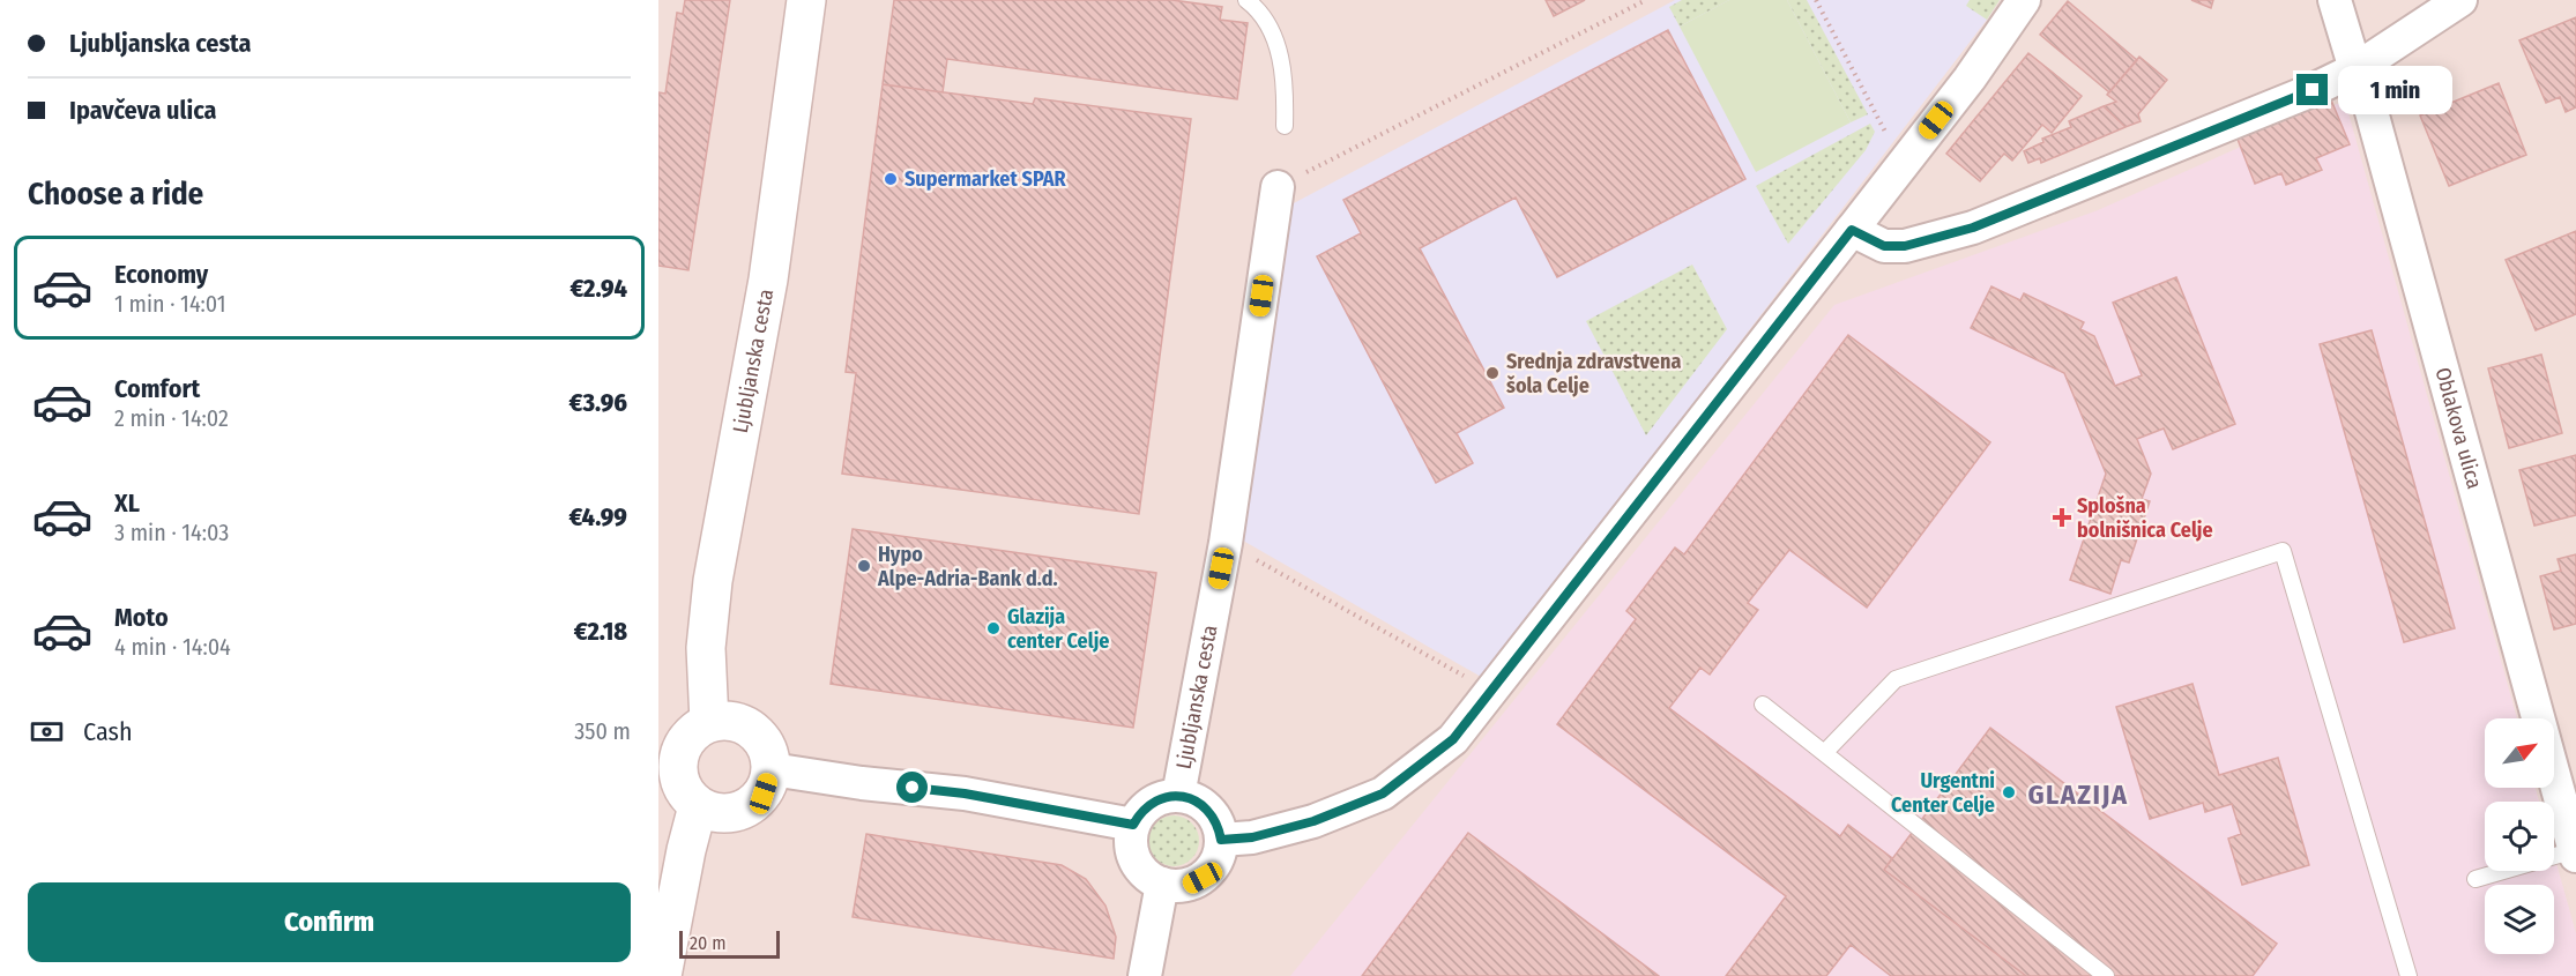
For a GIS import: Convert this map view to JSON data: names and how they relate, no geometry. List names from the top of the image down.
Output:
{
  "streets": {
    "street": ["Ljubljanska cesta", "Oblakova ulica"]
  },
  "districts": ["GLAZIJA"],
  "places": {
    "other": [
      "Supermarket SPAR",
      "Srednja zdravstvena šola Celje",
      "Hypo Alpe-Adria-Bank d.d.",
      "Glazija center Celje",
      "Urgentni Center Celje"
    ],
    "health": ["Splošna bolnišnica Celje"]
  },
  "scale_bar": "20 m",
  "north": "top right",
  "page": {
    "banner": ["Ljubljanska cesta", "Ipavčeva ulica"],
    "bubble": "1 min",
    "heading": "Choose a ride",
    "list": [
      {
        "name": "Economy",
        "note": "1 min · 14:01",
        "value": "€2.94"
      },
      {
        "name": "Comfort",
        "note": "2 min · 14:02",
        "value": "€3.96"
      },
      {
        "name": "XL",
        "note": "3 min · 14:03",
        "value": "€4.99"
      },
      {
        "name": "Moto",
        "note": "4 min · 14:04",
        "value": "€2.18"
      }
    ],
    "pay": ["Cash", "350 m"],
    "buttons": "Confirm",
    "scale": "20 m"
  }
}
